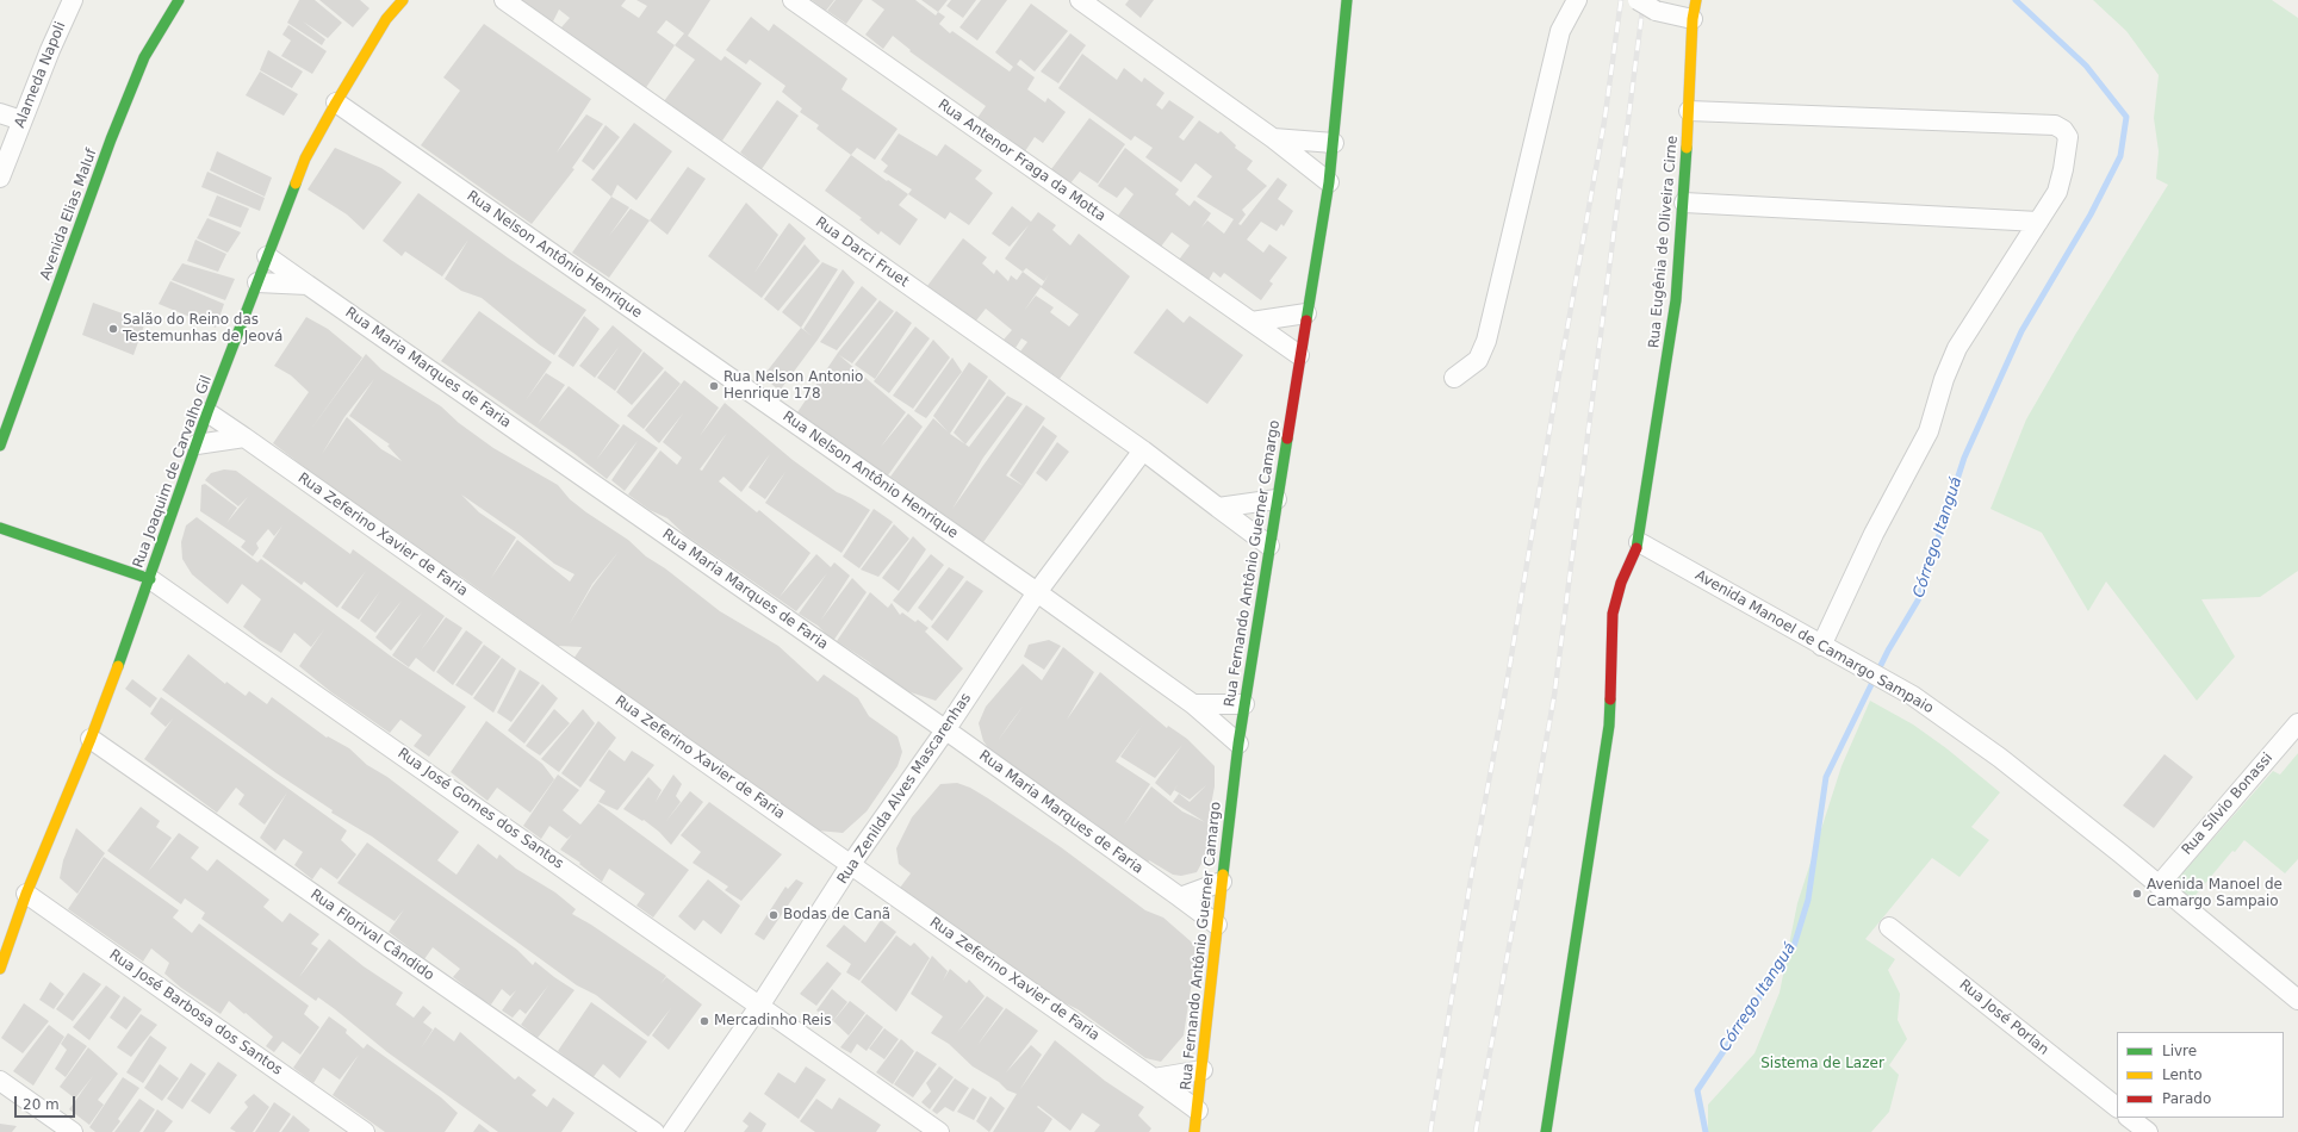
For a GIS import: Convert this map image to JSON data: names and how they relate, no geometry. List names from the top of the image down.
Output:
{
  "streets": {
    "street": [
      "Alameda Napoli",
      "Rua Antenor Fraga da Motta",
      "Avenida Elias Maluf",
      "Rua Eugênia de Oliveira Cirne",
      "Rua Darci Fruet",
      "Rua Nelson Antônio Henrique",
      "Rua Maria Marques de Faria",
      "Rua Joaquim de Carvalho Gil",
      "Rua Zeferino Xavier de Faria",
      "Rua Fernando Antônio Guerner Camargo",
      "Avenida Manoel de Camargo Sampaio",
      "Rua Zenilda Alves Mascarenhas",
      "Rua Sílvio Bonassi",
      "Rua José Gomes dos Santos",
      "Rua Florival Cândido",
      "Rua José Barbosa dos Santos",
      "Rua José Porlan"
    ]
  },
  "crossings": [
    ["Rua Antenor Fraga da Motta", "Rua Fernando Antônio Guerner Camargo"],
    ["Rua Eugênia de Oliveira Cirne", "Avenida Manoel de Camargo Sampaio"],
    ["Rua Darci Fruet", "Rua Fernando Antônio Guerner Camargo"],
    ["Rua Darci Fruet", "Rua Zenilda Alves Mascarenhas"],
    ["Rua Nelson Antônio Henrique", "Rua Joaquim de Carvalho Gil"],
    ["Rua Nelson Antônio Henrique", "Rua Fernando Antônio Guerner Camargo"],
    ["Rua Nelson Antônio Henrique", "Rua Zenilda Alves Mascarenhas"],
    ["Rua Maria Marques de Faria", "Rua Joaquim de Carvalho Gil"],
    ["Rua Maria Marques de Faria", "Rua Fernando Antônio Guerner Camargo"],
    ["Rua Maria Marques de Faria", "Rua Zenilda Alves Mascarenhas"],
    ["Rua Joaquim de Carvalho Gil", "Rua Zeferino Xavier de Faria"],
    ["Rua Joaquim de Carvalho Gil", "Rua José Gomes dos Santos"],
    ["Rua Joaquim de Carvalho Gil", "Rua Florival Cândido"],
    ["Rua Joaquim de Carvalho Gil", "Rua José Barbosa dos Santos"],
    ["Rua Zeferino Xavier de Faria", "Rua Fernando Antônio Guerner Camargo"],
    ["Rua Zeferino Xavier de Faria", "Rua Zenilda Alves Mascarenhas"],
    ["Avenida Manoel de Camargo Sampaio", "Rua Sílvio Bonassi"],
    ["Rua Zenilda Alves Mascarenhas", "Rua José Gomes dos Santos"]
  ],
  "water": ["Córrego Itanguá"],
  "parks": ["Sistema de Lazer"],
  "places": [
    "Salão do Reino das Testemunhas de Jeová",
    "Rua Nelson Antonio Henrique 178",
    "Avenida Manoel de Camargo Sampaio",
    "Bodas de Canã",
    "Mercadinho Reis"
  ],
  "legend": ["Livre", "Lento", "Parado"],
  "scale_bar": "20 m"
}
